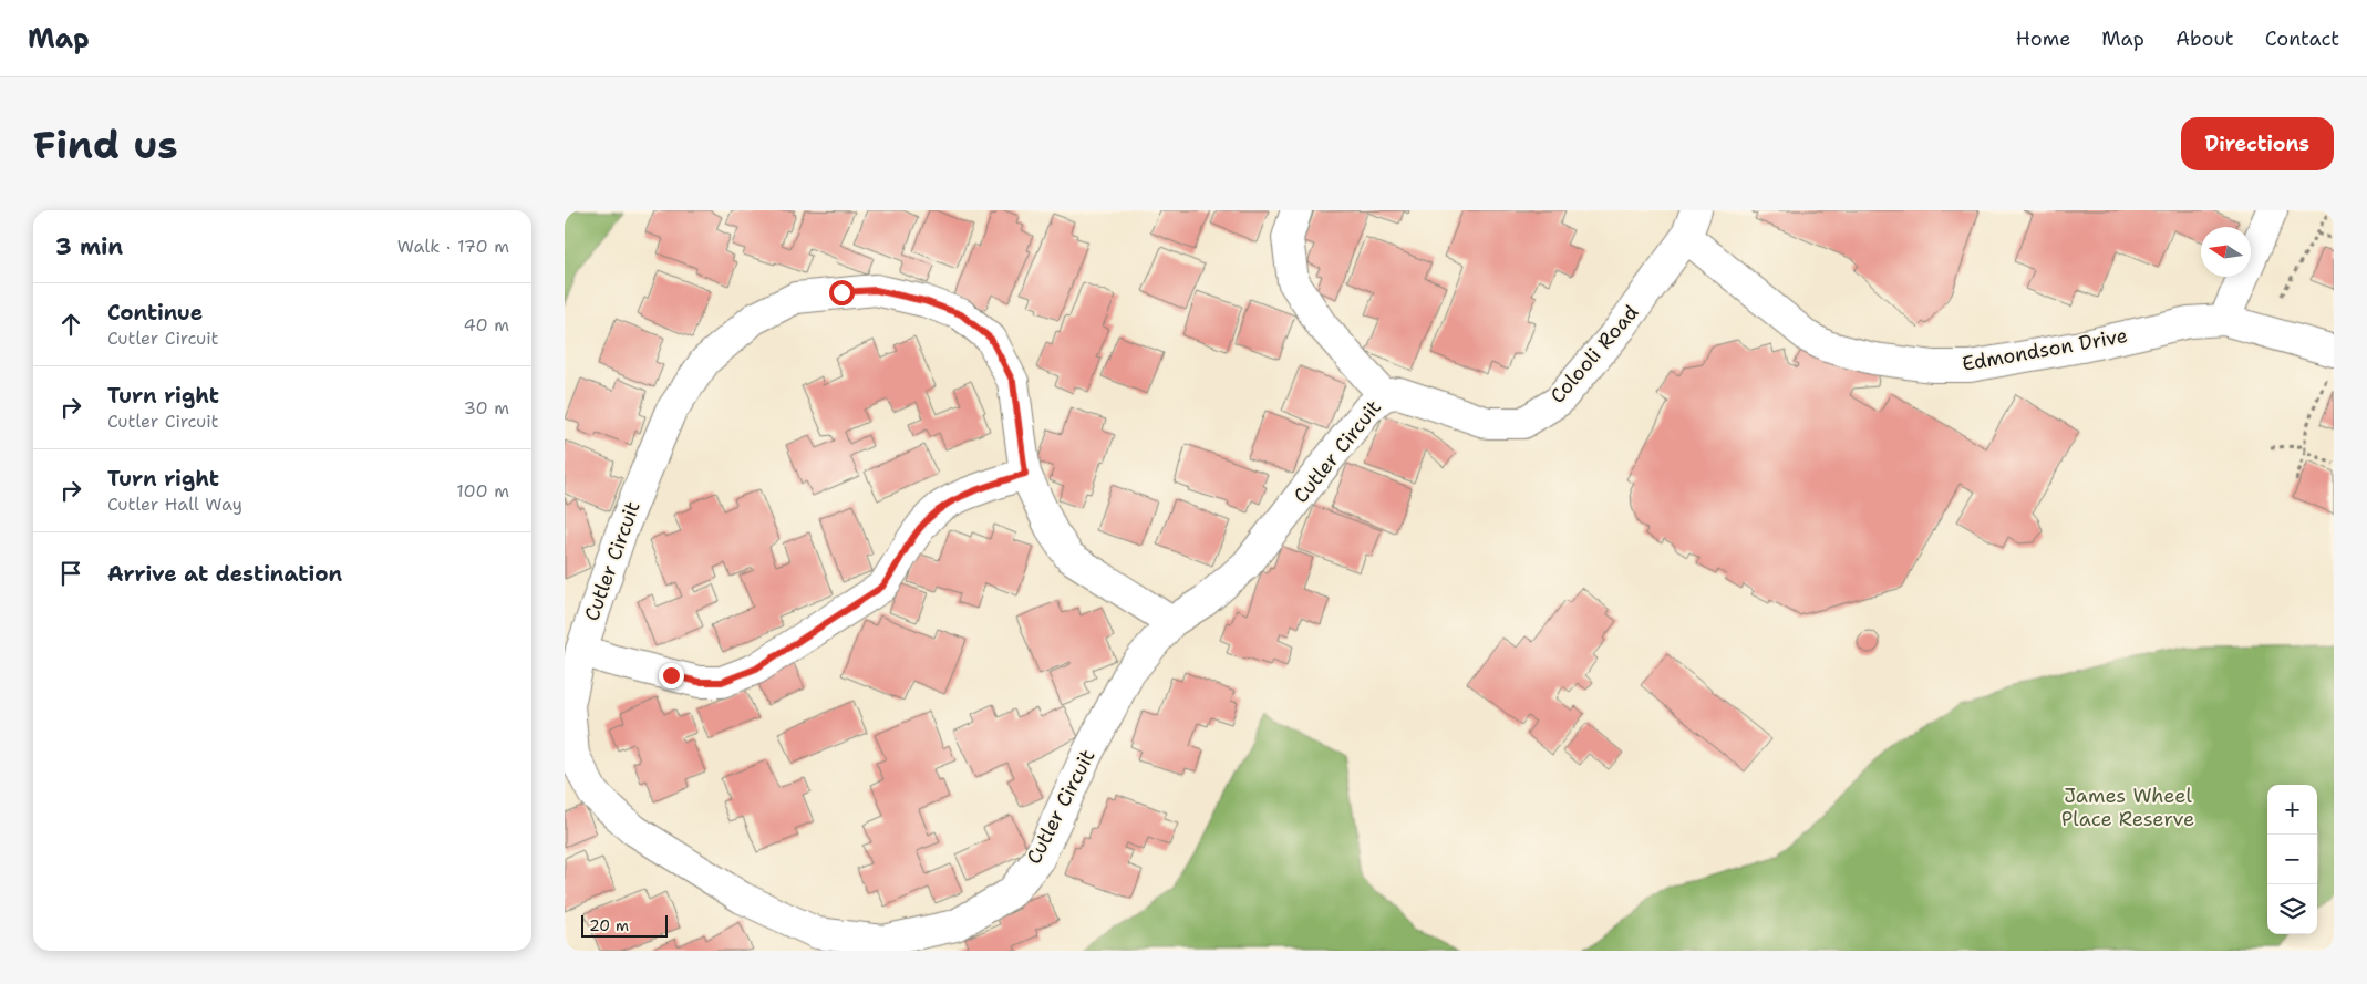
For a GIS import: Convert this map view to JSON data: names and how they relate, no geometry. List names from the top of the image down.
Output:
{
  "streets": {
    "street": ["Edmondson Drive", "Colooli Road", "Cutler Circuit"]
  },
  "crossings": [
    ["Edmondson Drive", "Colooli Road"],
    ["Colooli Road", "Cutler Circuit"]
  ],
  "parks": ["James Wheel Place Reserve"],
  "scale_bar": "20 m",
  "north": "left",
  "page": {
    "header": "Map",
    "nav": [
      "Home",
      "Map",
      "About",
      "Contact"
    ],
    "buttons": "Directions",
    "title": "Find us",
    "heading": ["3 min", "Walk · 170 m"],
    "list": [
      ["Continue", "Cutler Circuit", "40 m"],
      ["Turn right", "Cutler Circuit", "30 m"],
      ["Turn right", "Cutler Hall Way", "100 m"],
      "Arrive at destination"
    ],
    "map_buttons": ["+", "−"],
    "scale": "20 m"
  }
}
